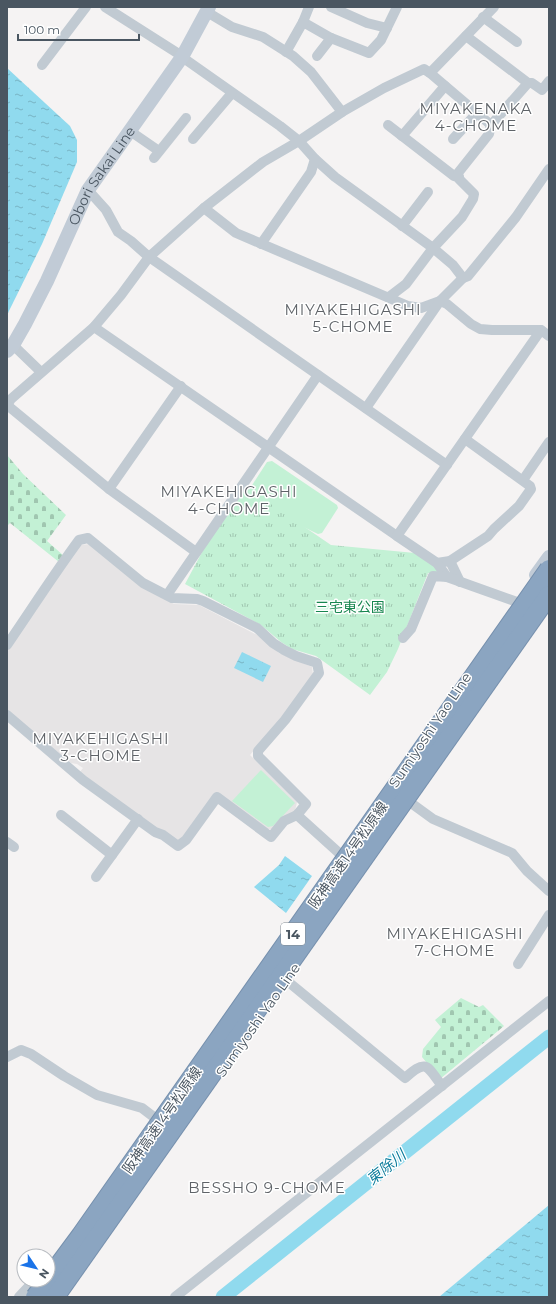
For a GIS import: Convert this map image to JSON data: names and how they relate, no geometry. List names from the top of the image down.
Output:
{
  "streets": {
    "highway": ["阪神高速14号松原線", "14"],
    "main road": ["Obori Sakai Line", "Sumiyoshi Yao Line"]
  },
  "districts": [
    "MIYAKENAKA 4-CHOME",
    "MIYAKEHIGASHI 5-CHOME",
    "MIYAKEHIGASHI 4-CHOME",
    "MIYAKEHIGASHI 3-CHOME",
    "MIYAKEHIGASHI 7-CHOME",
    "BESSHO 9-CHOME"
  ],
  "water": ["東除川"],
  "parks": ["三宅東公園"],
  "scale_bar": "100 m",
  "north": "bottom right"
}
